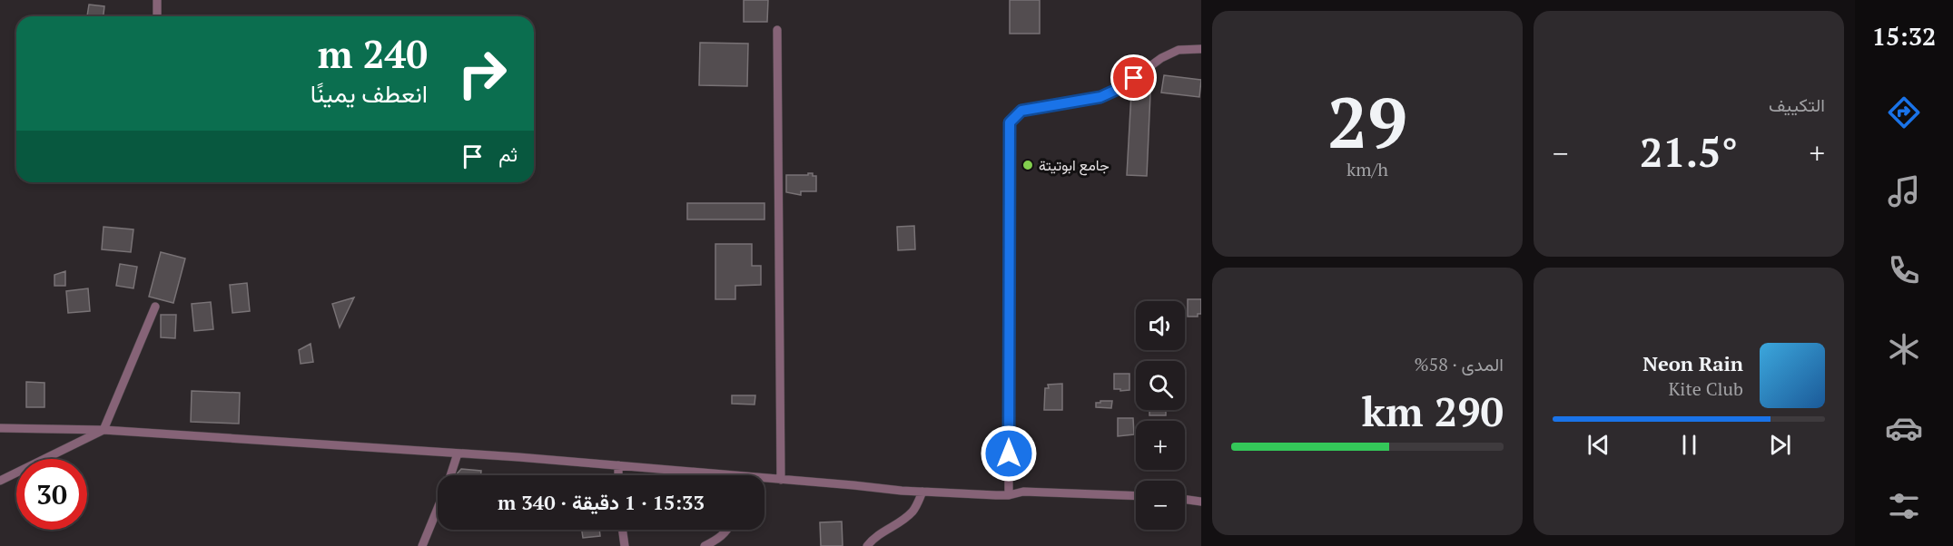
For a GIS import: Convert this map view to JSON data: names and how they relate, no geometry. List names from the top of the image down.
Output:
{
  "places": ["جامع ابوتيتة"],
  "page": {
    "tabs": "15:32",
    "tile": [
      "التكييف",
      ["29", "km/h"],
      ["المدى · 58%", "290 km"]
    ],
    "turn": ["240 m", "انعطف يمينًا"],
    "heat": ["−", "21.5°", "+"],
    "then": "ثم",
    "map_buttons": ["+", "−"],
    "song": ["Neon Rain", "Kite Club"],
    "limit": "30",
    "trip": "15:33 · 1 دقيقة · 340 m"
  }
}
